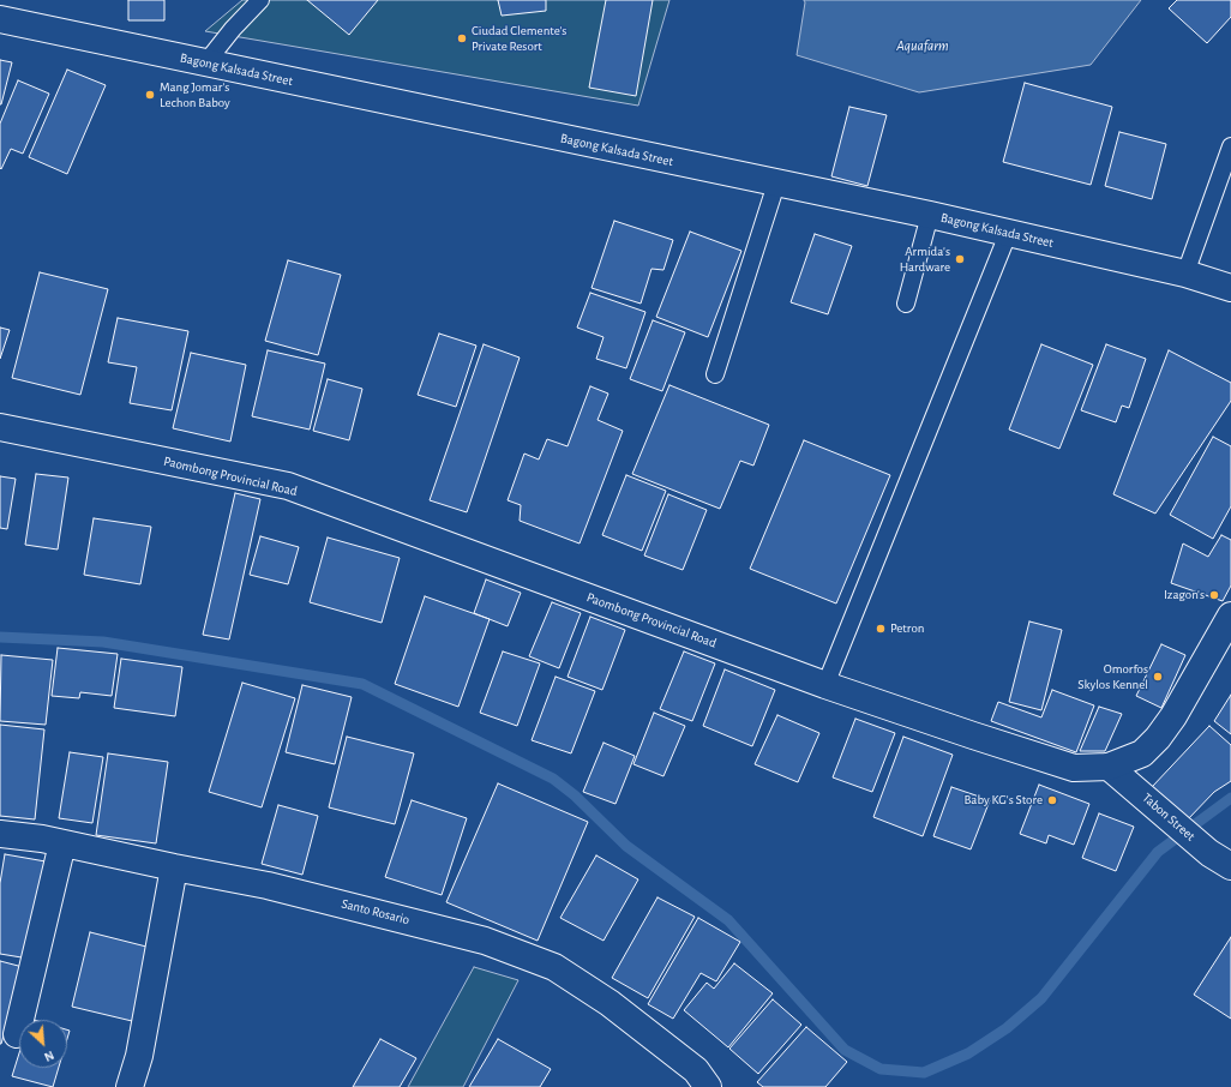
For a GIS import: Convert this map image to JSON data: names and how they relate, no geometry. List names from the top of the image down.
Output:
{
  "streets": {
    "main road": [
      "Bagong Kalsada Street",
      "Paombong Provincial Road",
      "Tabon Street",
      "Santo Rosario"
    ]
  },
  "crossings": [
    ["Paombong Provincial Road", "Tabon Street"]
  ],
  "water": ["Aquafarm"],
  "places": [
    "Ciudad Clemente's Private Resort",
    "Mang Jomar's Lechon Baboy",
    "Armida's Hardware",
    "Izagon's",
    "Petron",
    "Omorfos Skylos Kennel",
    "Baby KG's Store"
  ],
  "north": "bottom right"
}
